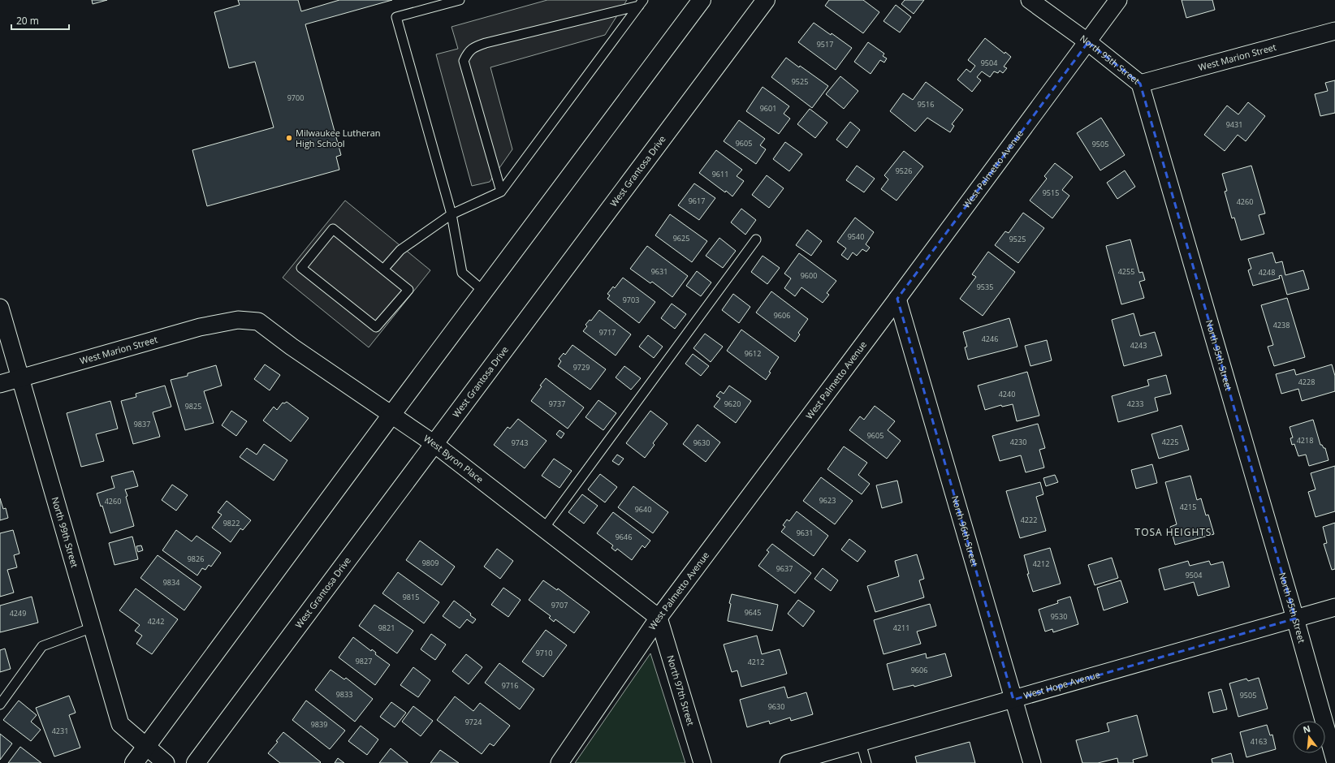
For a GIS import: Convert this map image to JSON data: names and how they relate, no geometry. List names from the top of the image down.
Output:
{
  "streets": {
    "street": [
      "West Marion Street",
      "North 95th Street",
      "West Palmetto Avenue",
      "West Grantosa Drive",
      "West Byron Place",
      "North 96th Street",
      "North 99th Street",
      "West Hope Avenue",
      "North 97th Street"
    ]
  },
  "crossings": [
    ["West Marion Street", "North 95th Street"],
    ["West Marion Street", "West Byron Place"],
    ["West Marion Street", "North 99th Street"],
    ["North 95th Street", "West Palmetto Avenue"],
    ["North 95th Street", "West Hope Avenue"],
    ["West Palmetto Avenue", "West Byron Place"],
    ["West Palmetto Avenue", "North 96th Street"],
    ["West Palmetto Avenue", "North 97th Street"],
    ["West Grantosa Drive", "West Byron Place"],
    ["West Byron Place", "North 97th Street"],
    ["North 96th Street", "West Hope Avenue"]
  ],
  "districts": ["TOSA HEIGHTS"],
  "places": ["Milwaukee Lutheran High School"],
  "house_numbers": [
    "9517",
    "9504",
    "9525",
    "9700",
    "9516",
    "9601",
    "9431",
    "9605",
    "9505",
    "9526",
    "9611",
    "9515",
    "9617",
    "4260",
    "9540",
    "9625",
    "9525",
    "9631",
    "4255",
    "4248",
    "9600",
    "9535",
    "9703",
    "9606",
    "4238",
    "9717",
    "4246",
    "4243",
    "9612",
    "9729",
    "4228",
    "4240",
    "9737",
    "9620",
    "4233",
    "9825",
    "9837",
    "9605",
    "4218",
    "4230",
    "4225",
    "9743",
    "9630",
    "9623",
    "4260",
    "4215",
    "9640",
    "4222",
    "9822",
    "9631",
    "9646",
    "9826",
    "9809",
    "4212",
    "9637",
    "9504",
    "9834",
    "9815",
    "9707",
    "9645",
    "4249",
    "9530",
    "4242",
    "9821",
    "4211",
    "9710",
    "9827",
    "4212",
    "9606",
    "9716",
    "9833",
    "9505",
    "9630",
    "9724",
    "9839",
    "4231",
    "4163"
  ],
  "scale_bar": "20 m",
  "north": "top"
}
